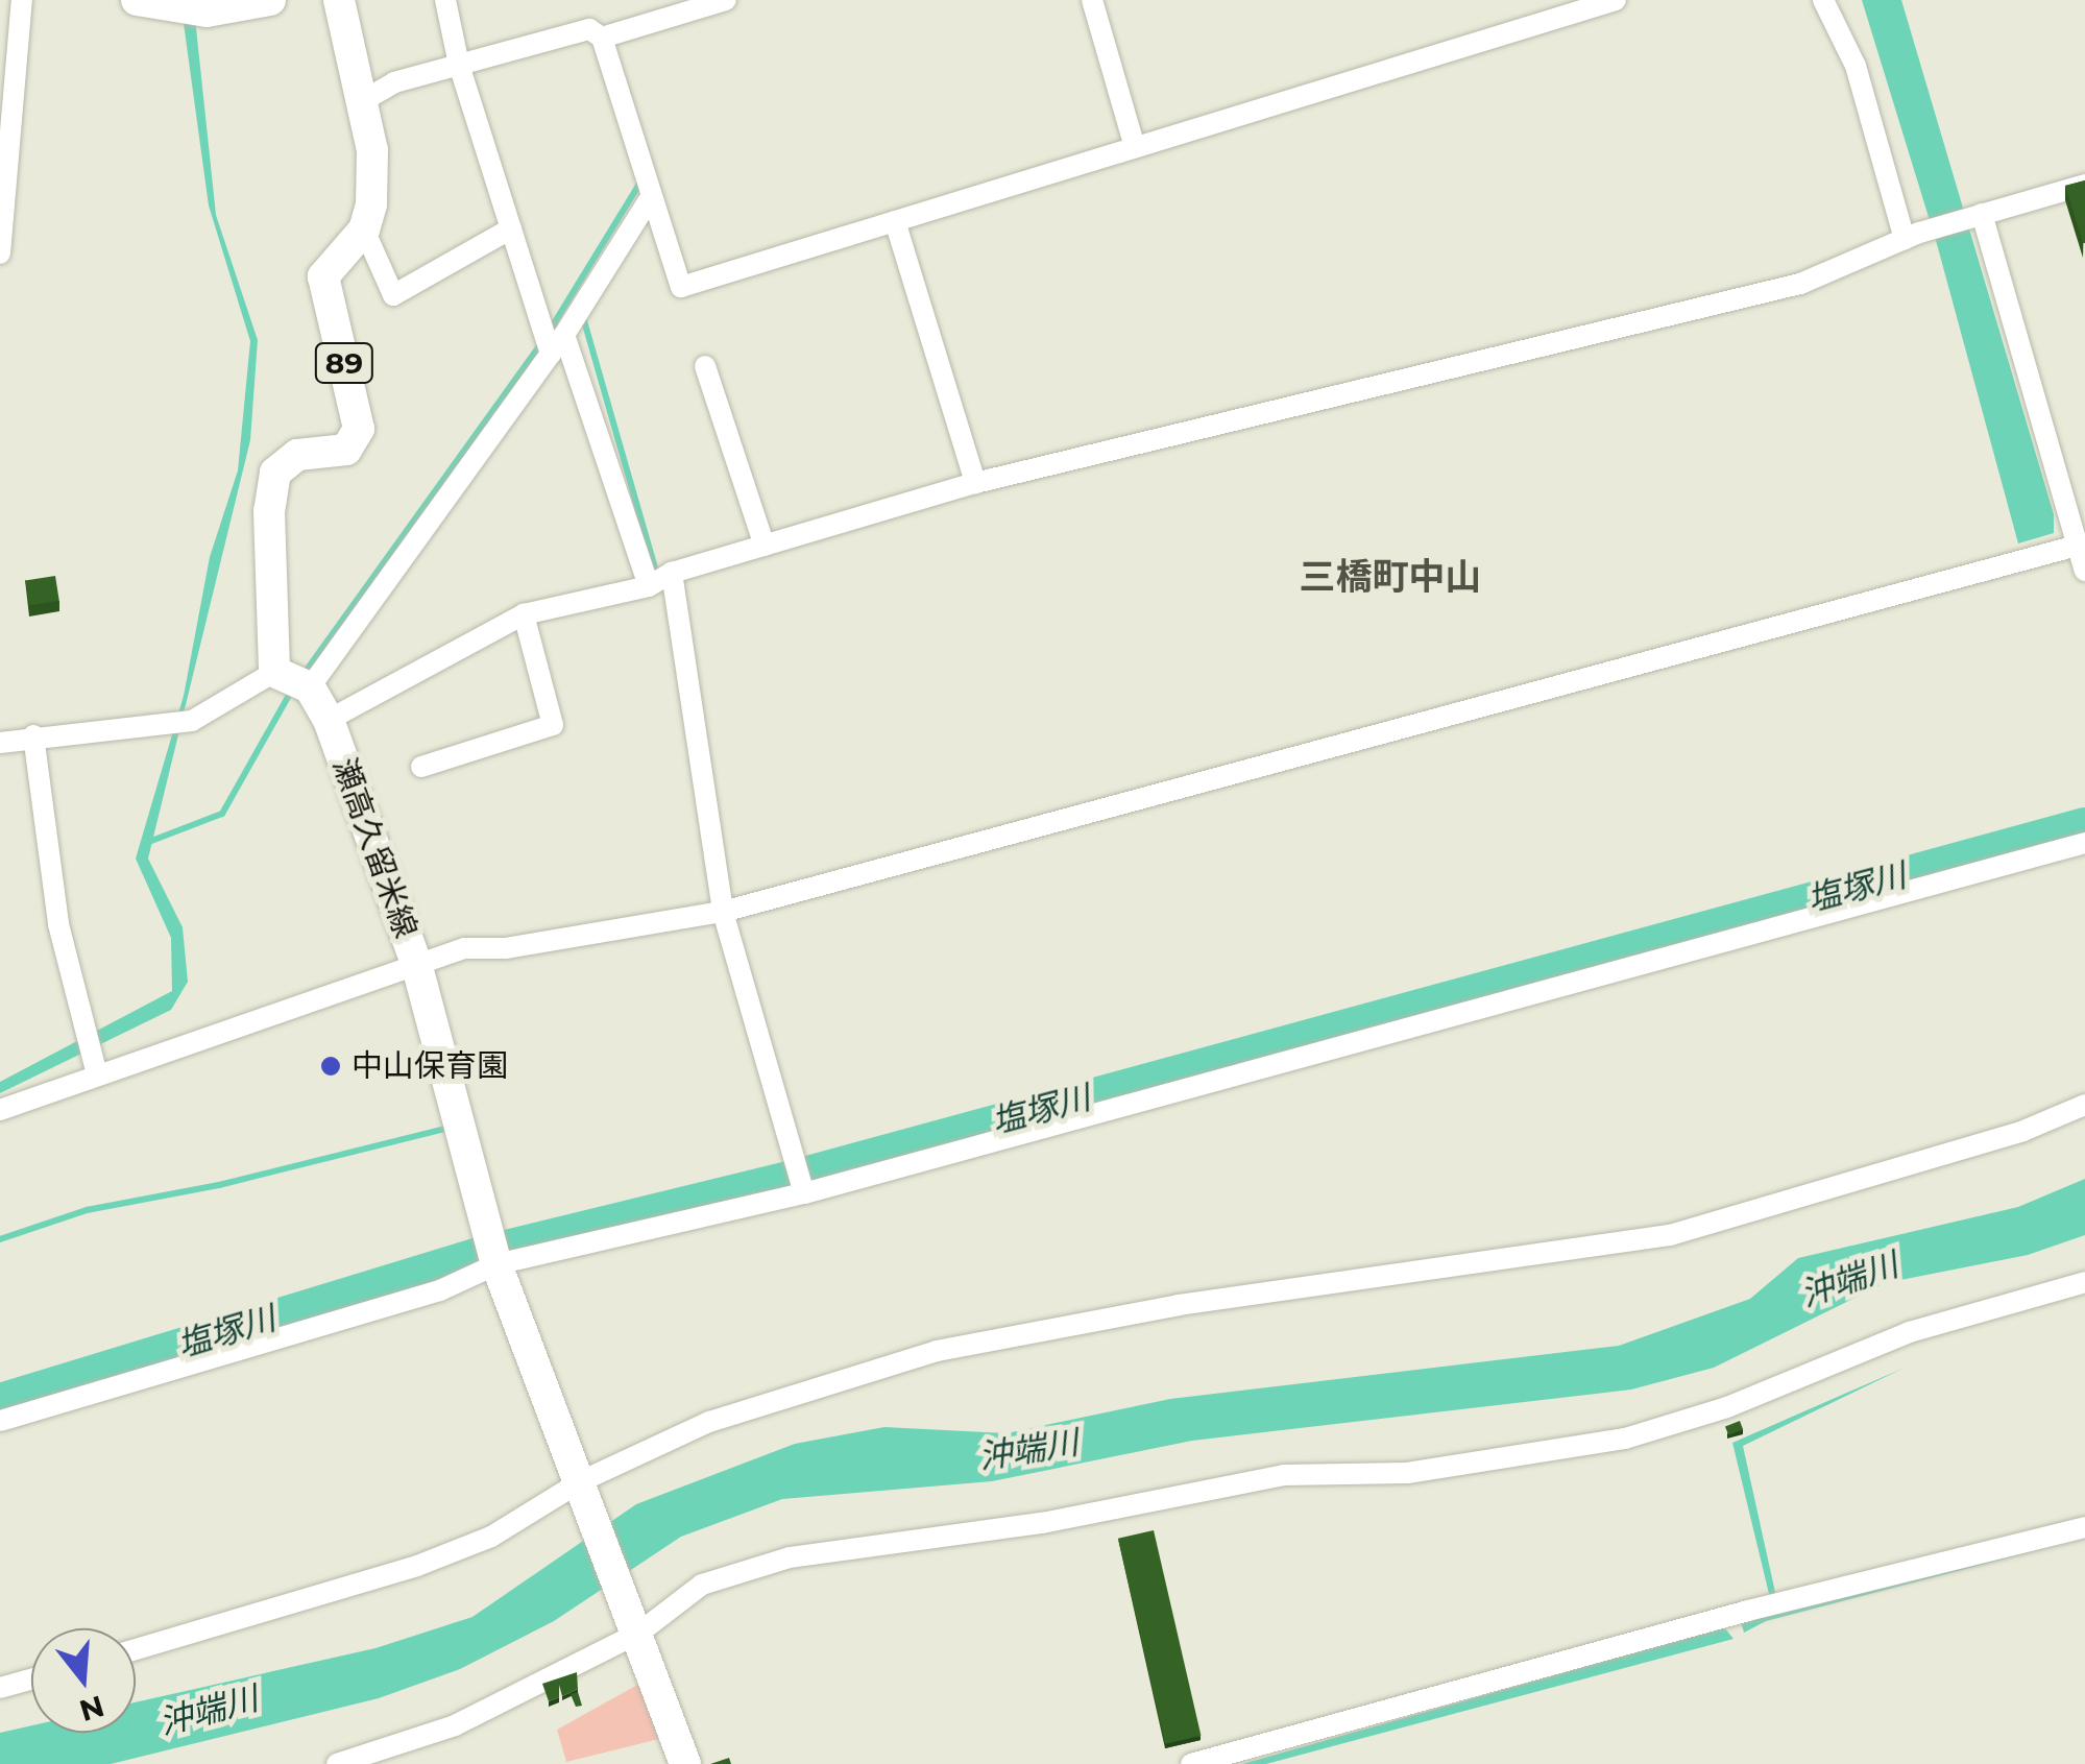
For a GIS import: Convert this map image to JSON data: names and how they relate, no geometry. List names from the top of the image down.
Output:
{
  "streets": {
    "main road": ["89", "瀬高久留米線"]
  },
  "districts": ["三橋町中山"],
  "water": ["塩塚川", "沖端川"],
  "places": ["中山保育園"],
  "north": "bottom"
}
